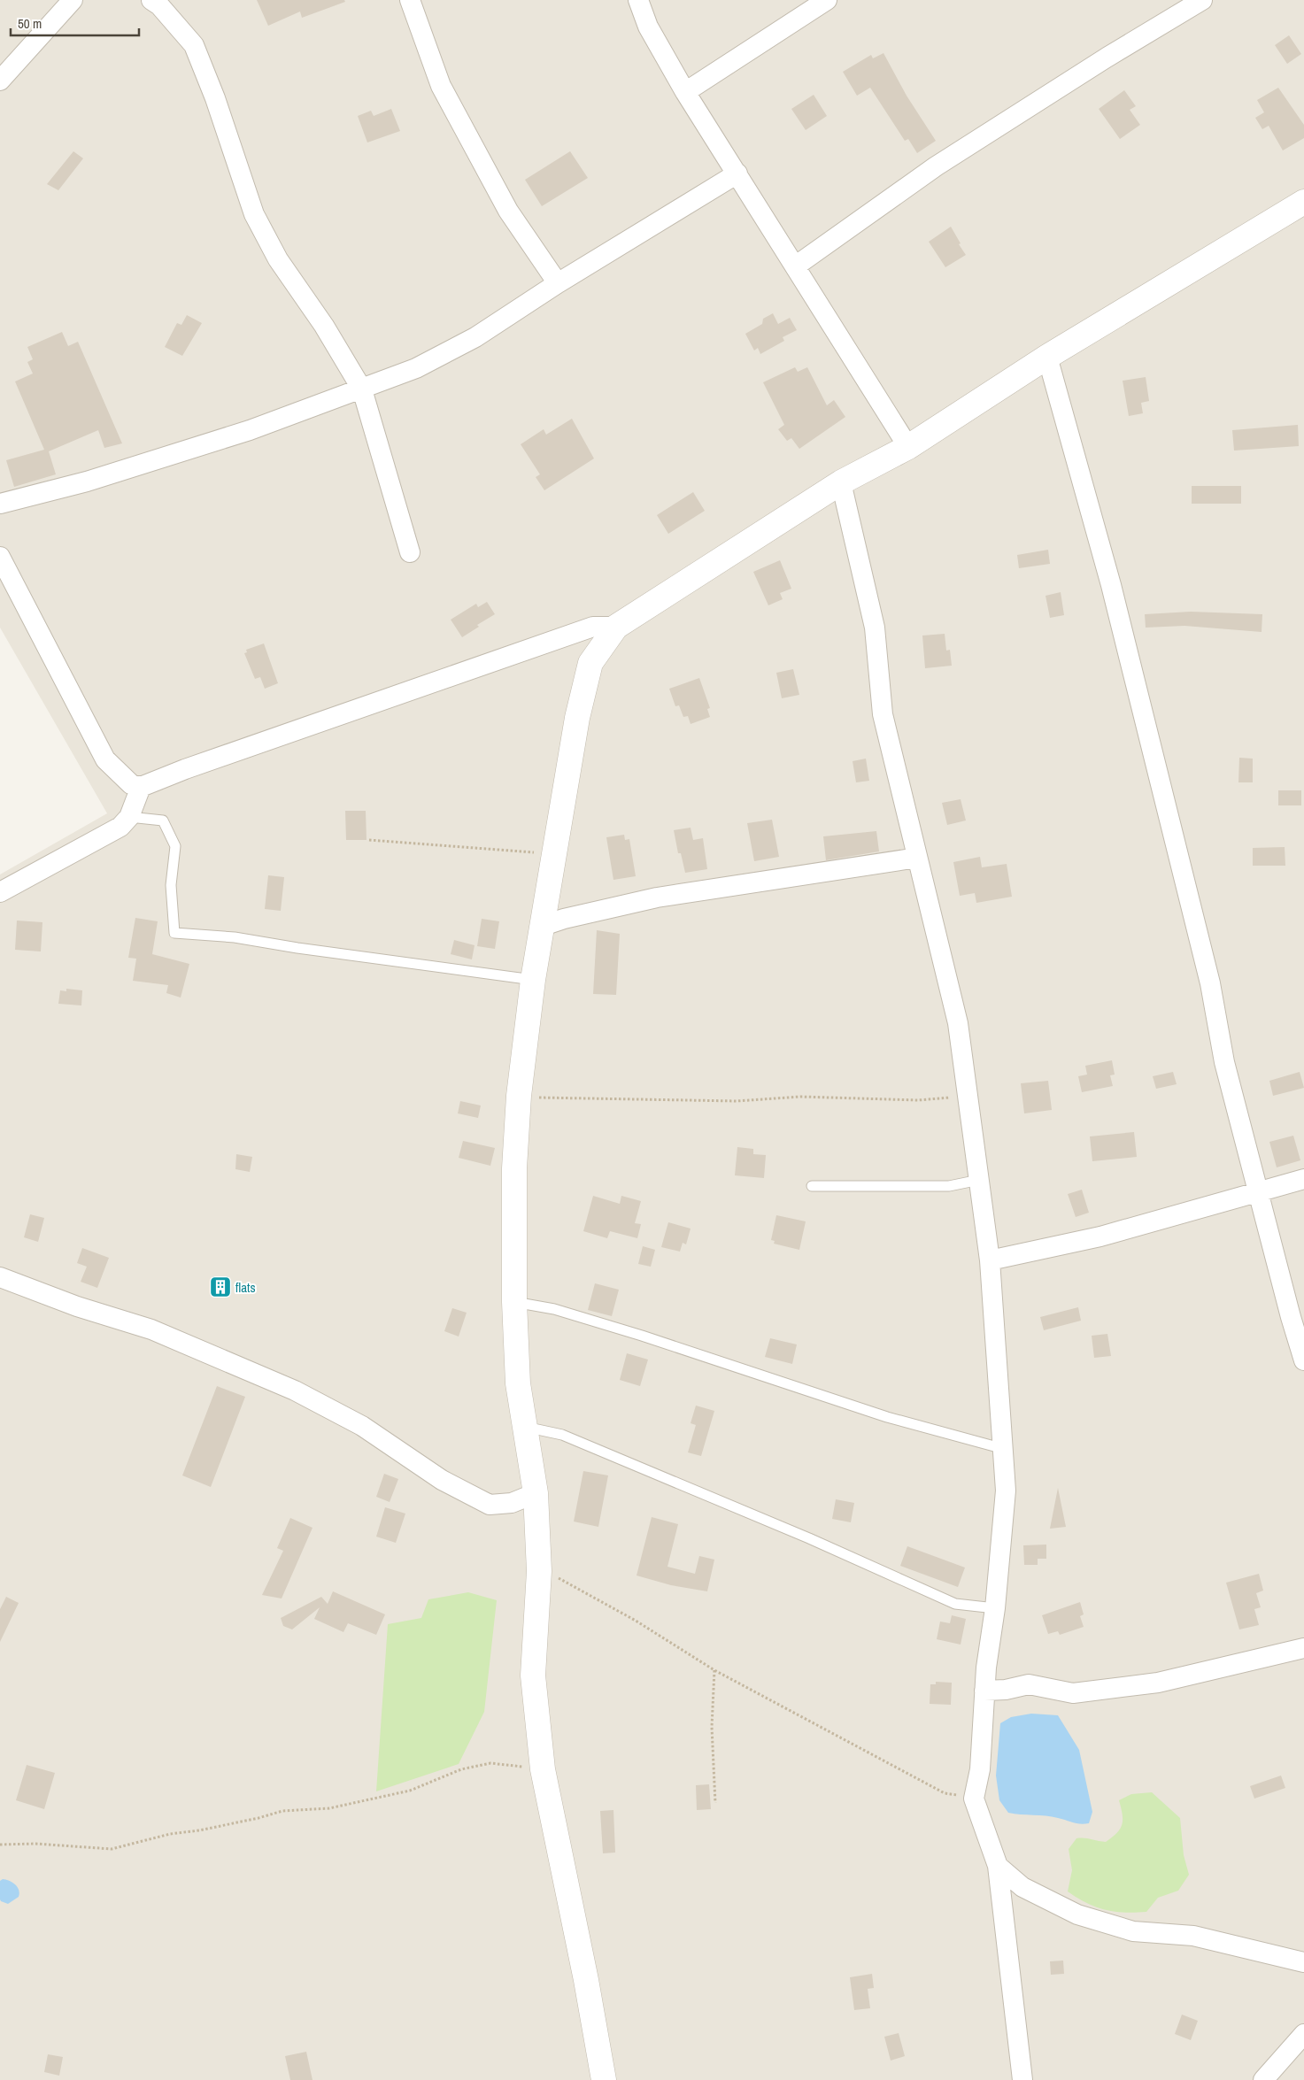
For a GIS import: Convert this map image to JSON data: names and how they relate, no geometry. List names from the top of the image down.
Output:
{
  "places": {
    "building": ["flats"]
  },
  "scale_bar": "50 m"
}
